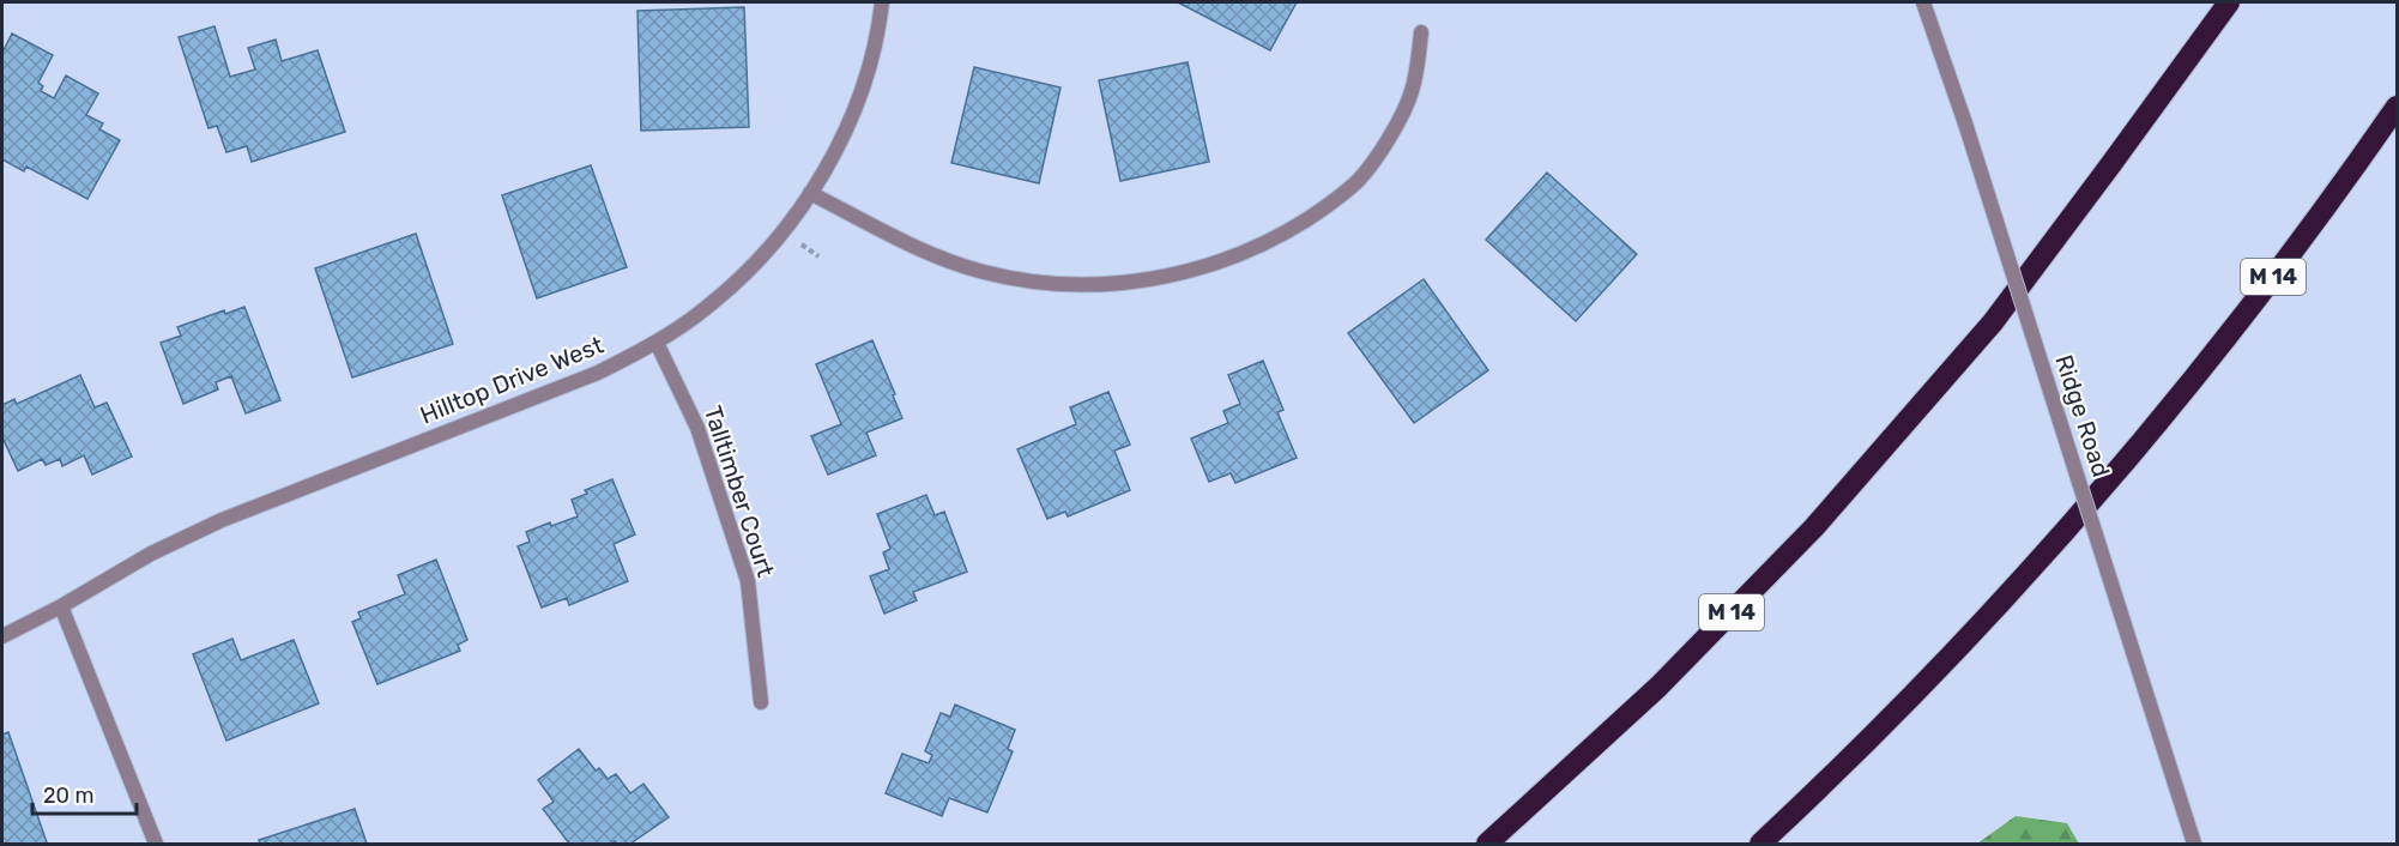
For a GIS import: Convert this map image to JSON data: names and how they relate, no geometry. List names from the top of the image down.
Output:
{
  "streets": {
    "highway": ["M 14"],
    "street": ["Hilltop Drive West", "Ridge Road", "Talltimber Court"]
  },
  "crossings": [
    ["Hilltop Drive West", "Talltimber Court"]
  ],
  "scale_bar": "20 m"
}
